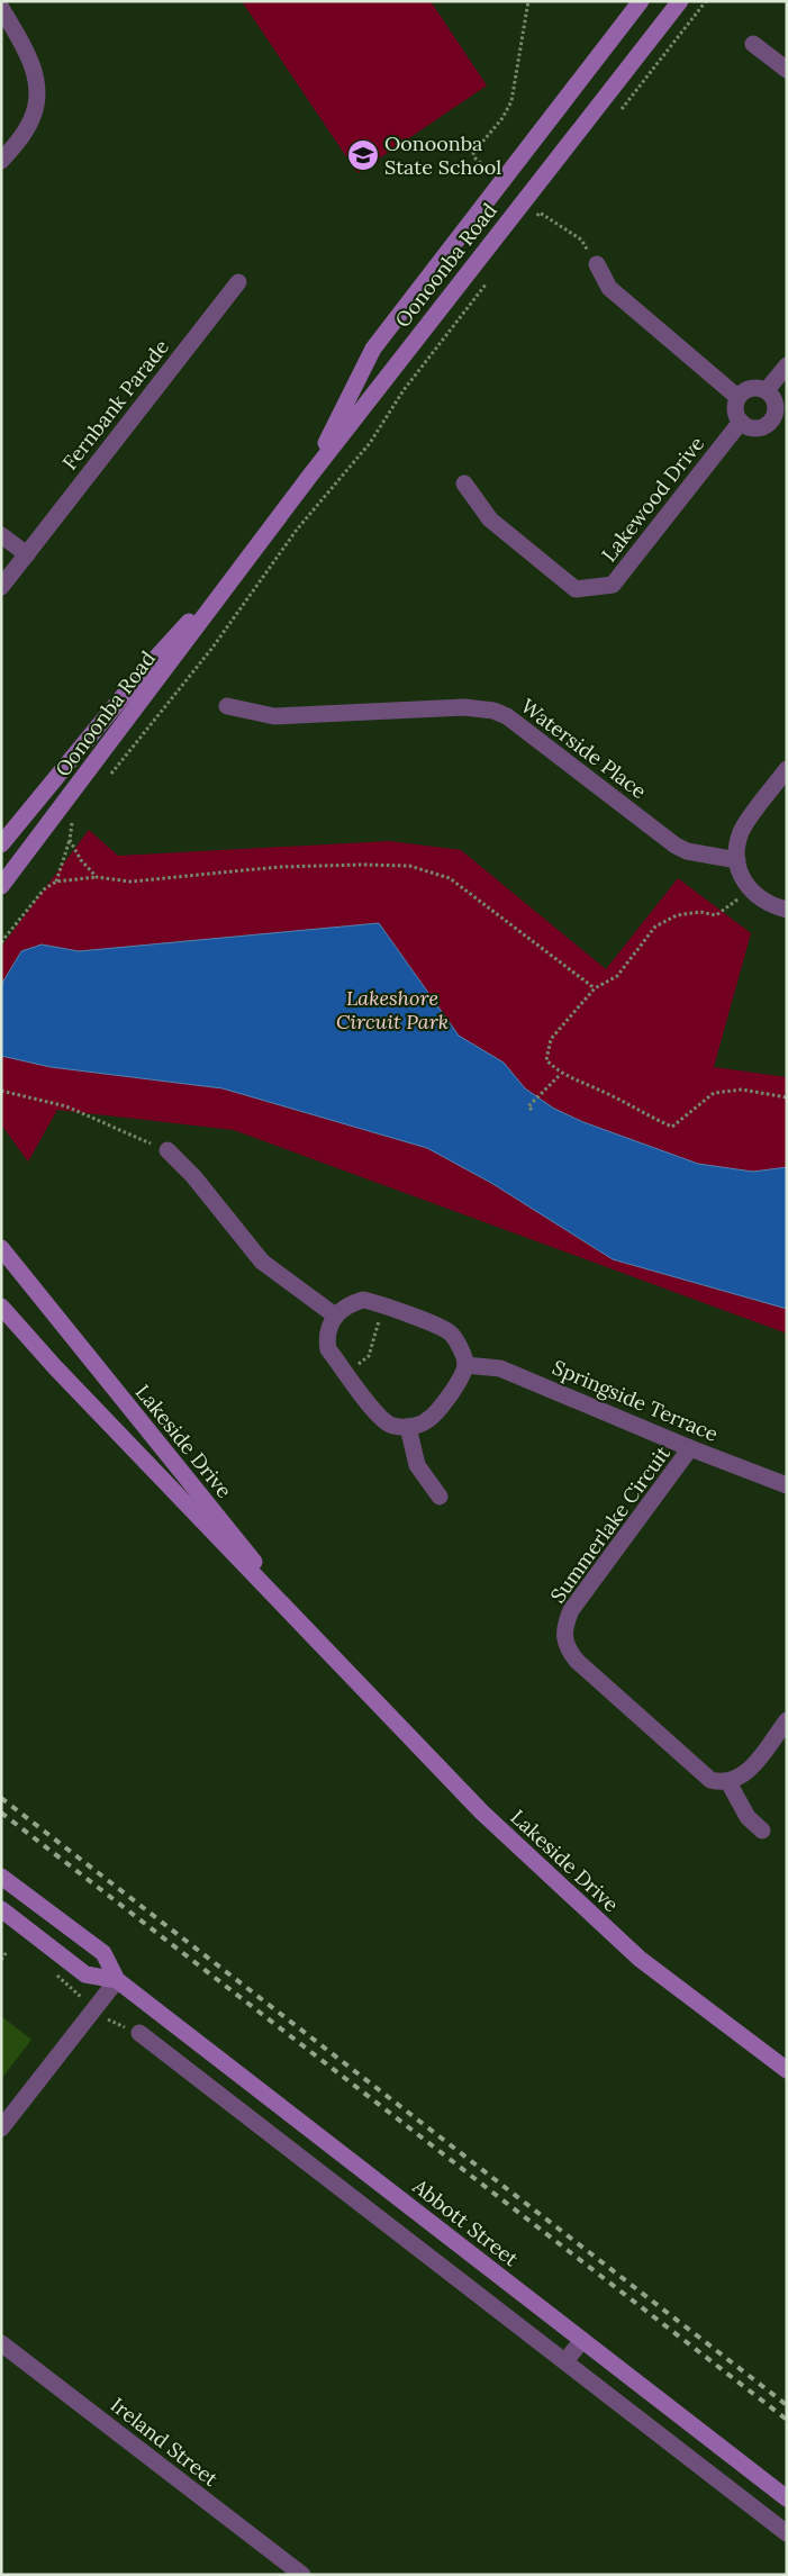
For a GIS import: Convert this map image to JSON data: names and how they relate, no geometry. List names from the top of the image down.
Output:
{
  "streets": {
    "street": [
      "Oonoonba Road",
      "Fernbank Parade",
      "Lakewood Drive",
      "Waterside Place",
      "Springside Terrace",
      "Lakeside Drive",
      "Summerlake Circuit",
      "Abbott Street",
      "Ireland Street"
    ]
  },
  "crossings": [
    ["Springside Terrace", "Summerlake Circuit"]
  ],
  "parks": ["Lakeshore Circuit Park"],
  "places": {
    "school or university": ["Oonoonba State School"]
  }
}
